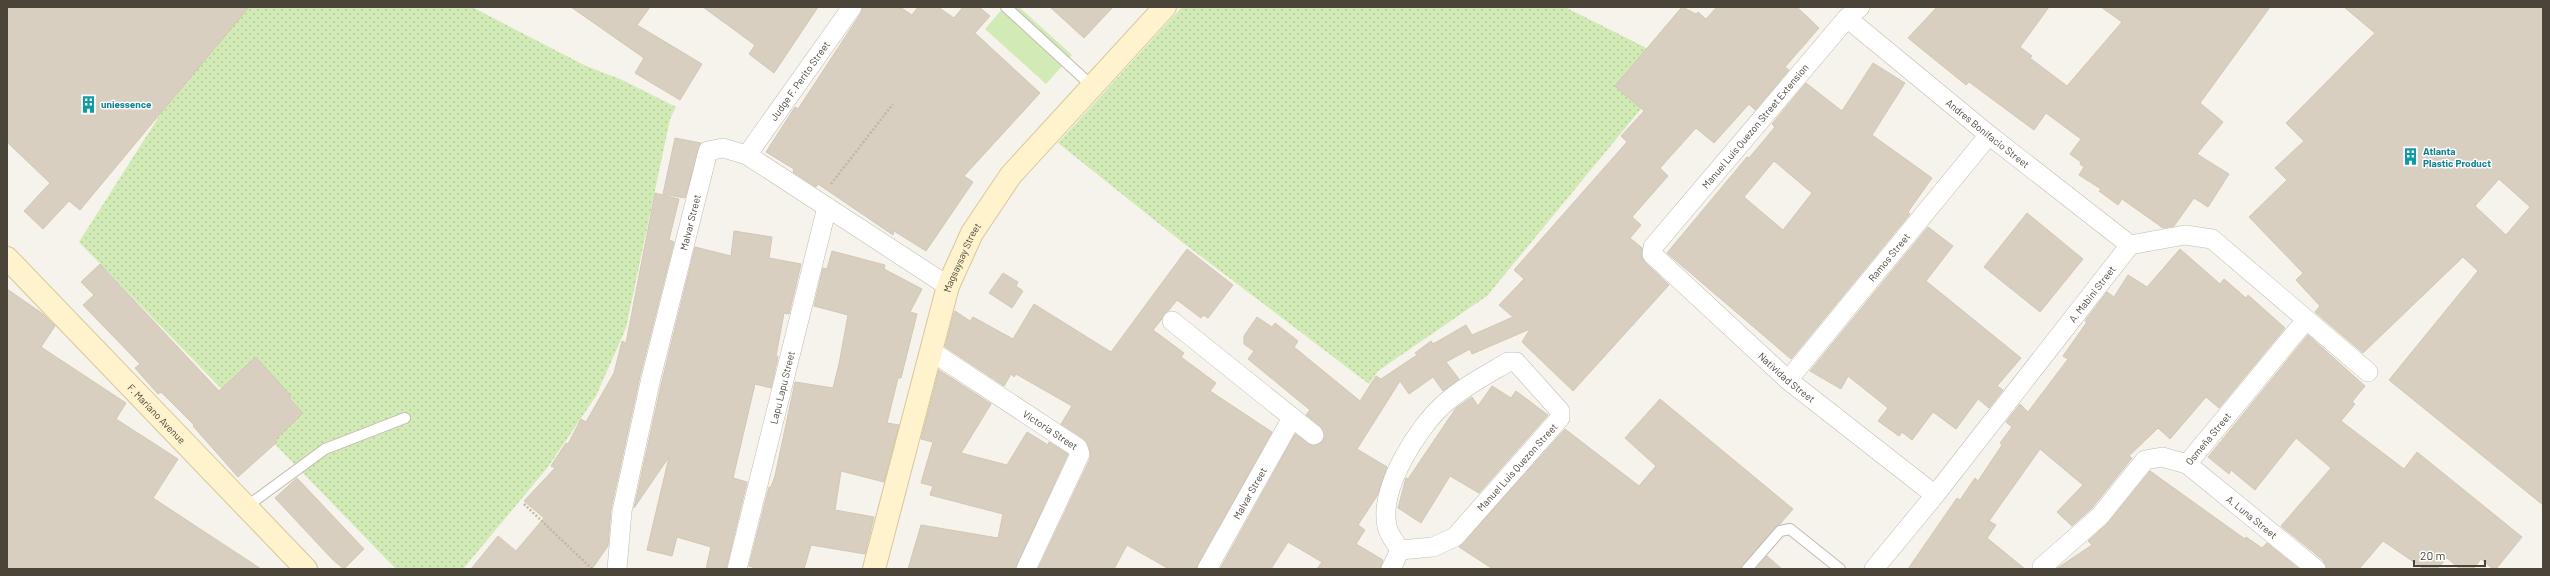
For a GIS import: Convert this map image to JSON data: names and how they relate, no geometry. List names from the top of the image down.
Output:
{
  "streets": {
    "street": [
      "Judge F. Perito Street",
      "Manuel Luis Quezon Street Extension",
      "Andres Bonifacio Street",
      "Malvar Street",
      "Ramos Street",
      "Magsaysay Street",
      "A. Mabini Street",
      "Natividad Street",
      "Lapu Lapu Street",
      "F. Mariano Avenue",
      "Victoria Street",
      "Osmeña Street",
      "Manuel Luis Quezon Street",
      "A. Luna Street"
    ]
  },
  "crossings": [
    ["Judge F. Perito Street", "Malvar Street"],
    ["Manuel Luis Quezon Street Extension", "Andres Bonifacio Street"],
    ["Manuel Luis Quezon Street Extension", "Natividad Street"],
    ["Andres Bonifacio Street", "Ramos Street"],
    ["Andres Bonifacio Street", "A. Mabini Street"],
    ["Malvar Street", "Magsaysay Street"],
    ["Malvar Street", "Lapu Lapu Street"],
    ["Ramos Street", "Natividad Street"],
    ["Magsaysay Street", "Victoria Street"],
    ["A. Mabini Street", "Natividad Street"],
    ["Osmeña Street", "A. Luna Street"]
  ],
  "places": {
    "building": ["uniessence", "Atlanta Plastic Product"]
  },
  "scale_bar": "20 m"
}
